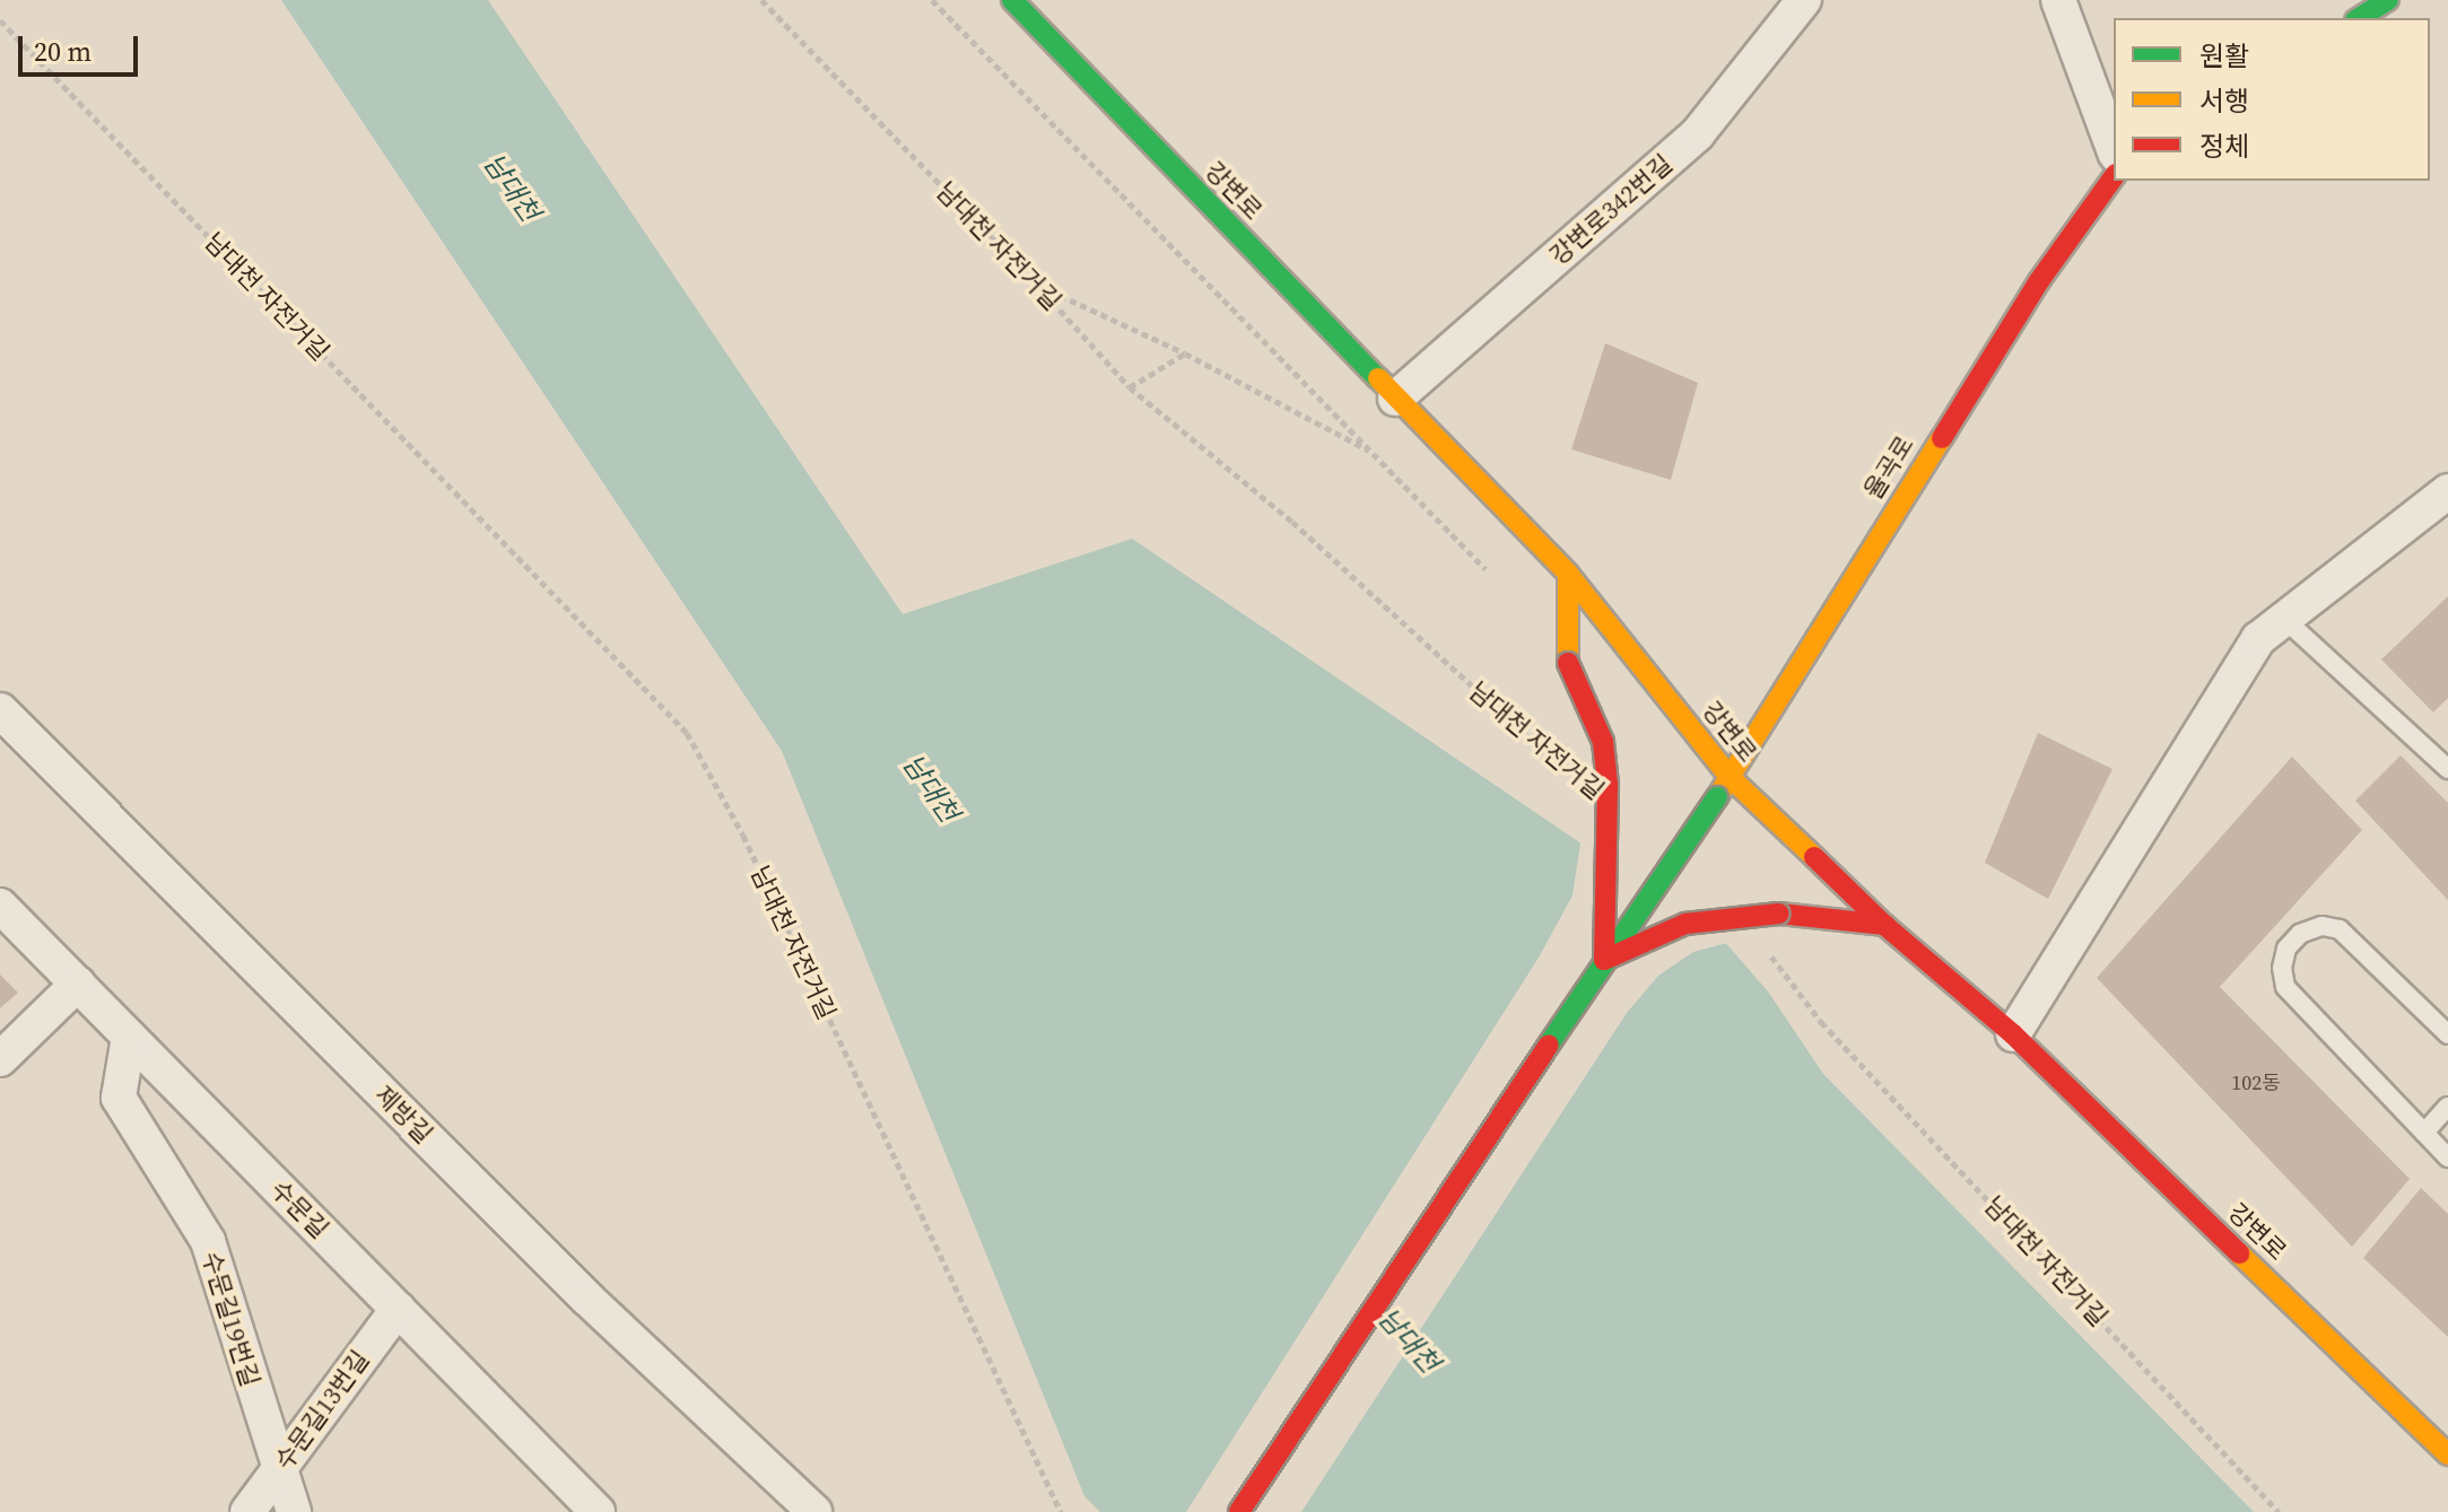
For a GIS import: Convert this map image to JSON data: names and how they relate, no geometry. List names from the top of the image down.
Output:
{
  "streets": {
    "street": [
      "강변로",
      "강변로342번길",
      "율곡로",
      "제방길",
      "수문길",
      "수문길19번길",
      "수문길13번길"
    ],
    "path": ["남대천 자전거길"]
  },
  "crossings": [
    ["강변로", "강변로342번길"],
    ["강변로", "율곡로"],
    ["수문길", "수문길19번길"],
    ["수문길", "수문길13번길"],
    ["수문길19번길", "수문길13번길"]
  ],
  "water": ["남대천"],
  "house_numbers": ["102동"],
  "legend": ["원활", "서행", "정체"],
  "scale_bar": "20 m"
}
